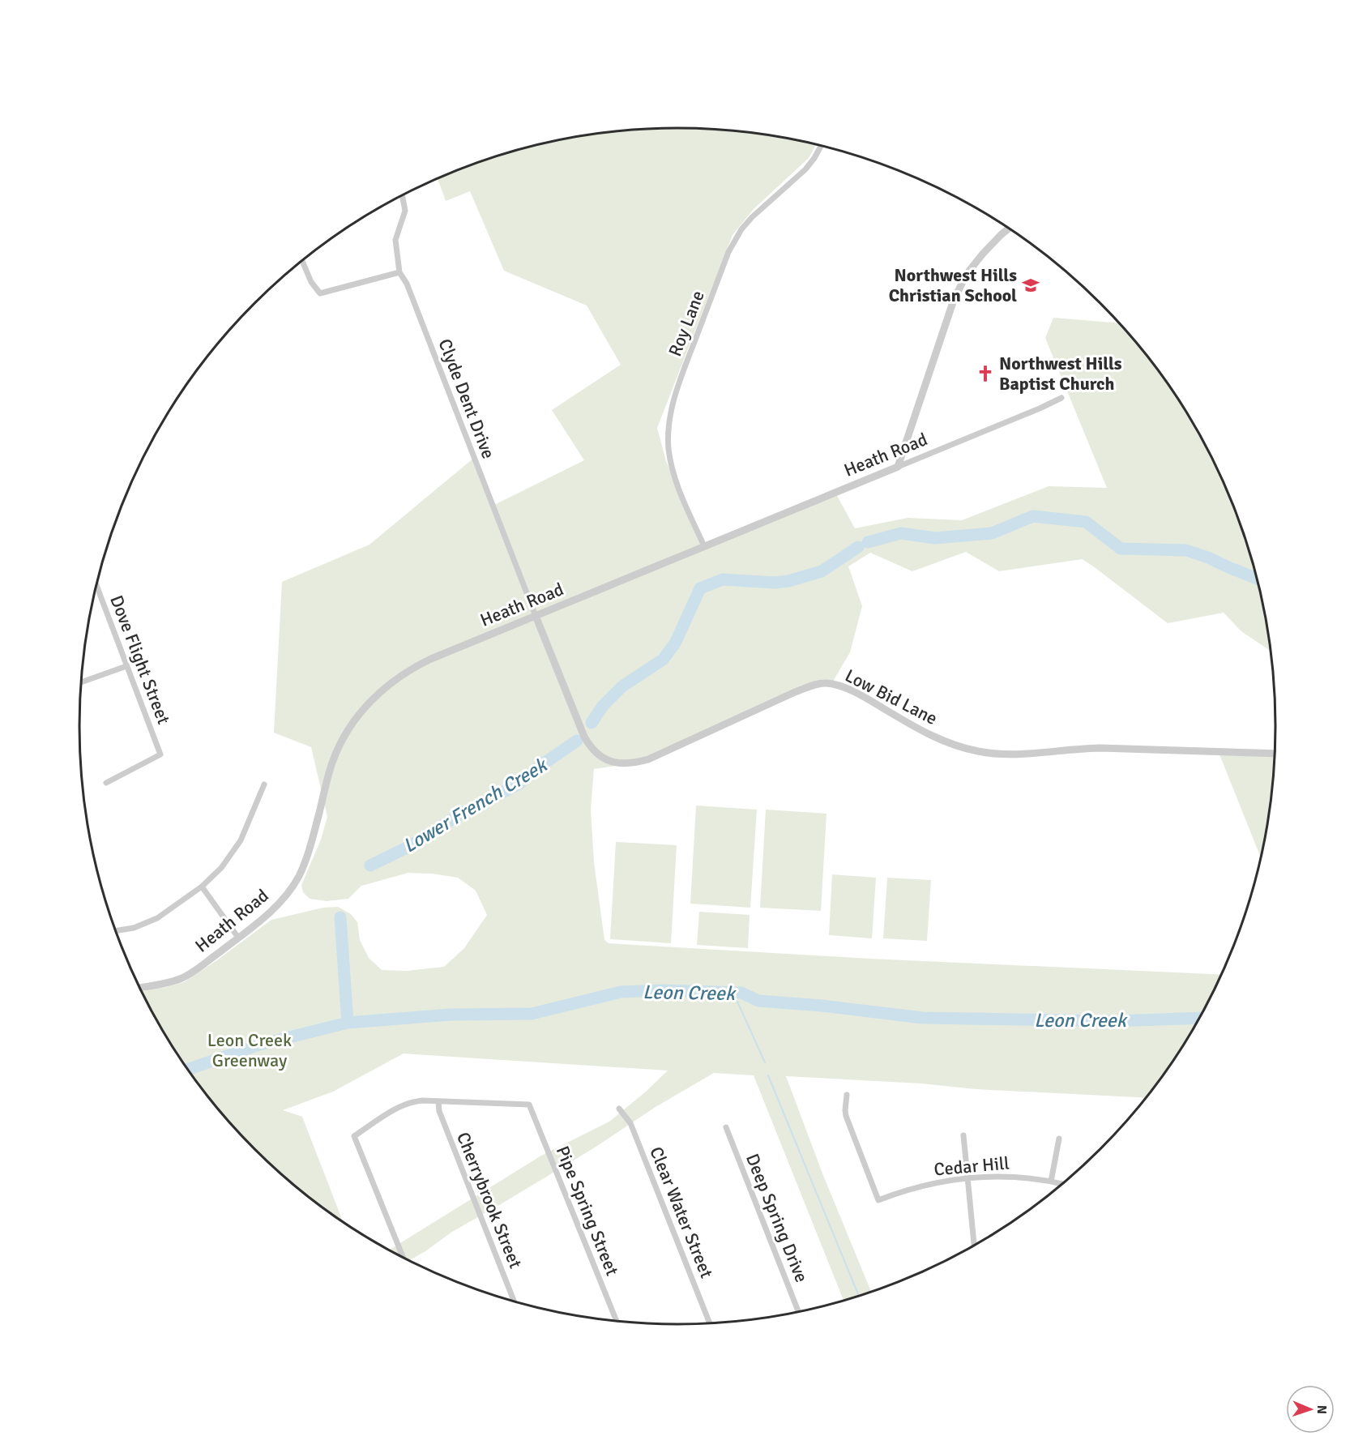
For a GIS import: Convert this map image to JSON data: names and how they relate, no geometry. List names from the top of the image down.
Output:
{
  "streets": {
    "street": [
      "Roy Lane",
      "Clyde Dent Drive",
      "Heath Road",
      "Dove Flight Street",
      "Low Bid Lane",
      "Cedar Hill",
      "Cherrybrook Street",
      "Pipe Spring Street",
      "Clear Water Street",
      "Deep Spring Drive"
    ]
  },
  "crossings": [
    ["Roy Lane", "Heath Road"],
    ["Clyde Dent Drive", "Heath Road"],
    ["Clyde Dent Drive", "Low Bid Lane"],
    ["Heath Road", "Low Bid Lane"],
    ["Cherrybrook Street", "Pipe Spring Street"]
  ],
  "water": ["Lower French Creek", "Leon Creek"],
  "parks": ["Leon Creek Greenway"],
  "places": {
    "school or university": ["Northwest Hills Christian School"],
    "church": ["Northwest Hills Baptist Church"]
  },
  "north": "right"
}
